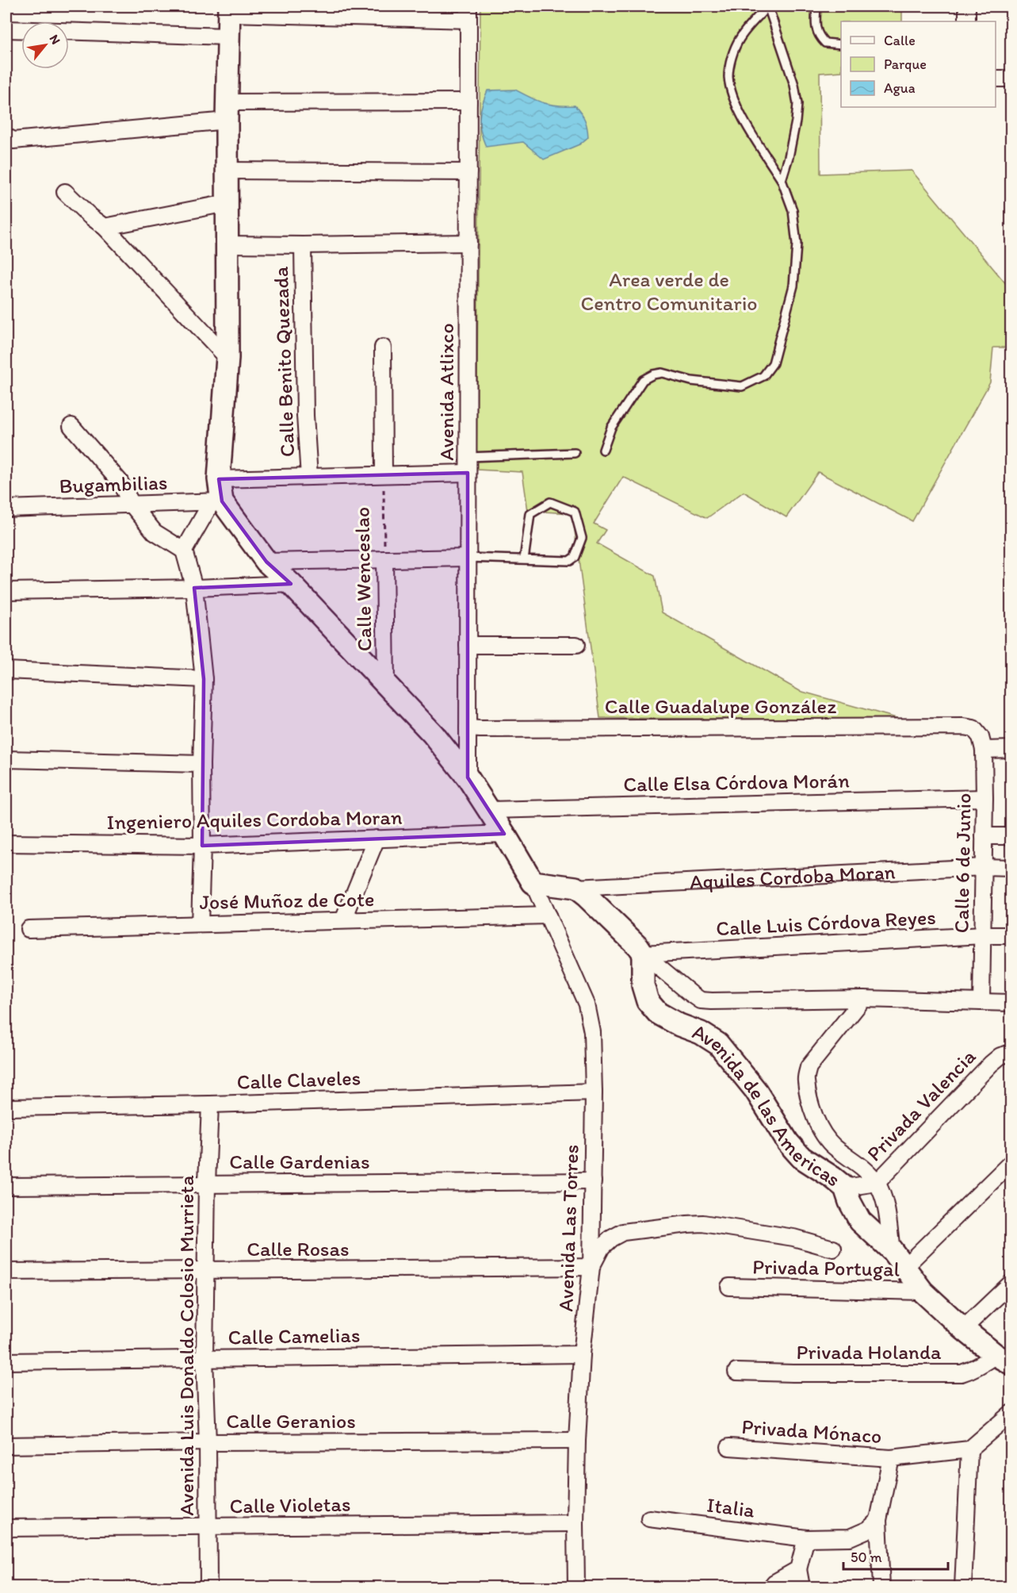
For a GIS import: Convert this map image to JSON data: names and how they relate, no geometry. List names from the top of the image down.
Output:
{
  "streets": {
    "street": [
      "Calle Benito Quezada",
      "Avenida Atlixco",
      "Bugambilias",
      "Calle Wenceslao",
      "Calle Guadalupe González",
      "Calle Elsa Córdova Morán",
      "Ingeniero Aquiles Cordoba Moran",
      "Calle 6 de Junio",
      "Aquiles Cordoba Moran",
      "José Muñoz de Cote",
      "Calle Luis Córdova Reyes",
      "Calle Claveles",
      "Privada Valencia",
      "Avenida de las Americas",
      "Calle Gardenias",
      "Avenida Las Torres",
      "Calle Rosas",
      "Privada Portugal",
      "Calle Camelias",
      "Avenida Luis Donaldo Colosio Murrieta",
      "Privada Holanda",
      "Calle Geranios",
      "Privada Mónaco",
      "Calle Violetas",
      "Italia"
    ]
  },
  "crossings": [
    ["Avenida Atlixco", "Calle Guadalupe González"],
    ["Calle Guadalupe González", "Calle 6 de Junio"],
    ["Calle Elsa Córdova Morán", "Calle 6 de Junio"],
    ["Calle 6 de Junio", "Aquiles Cordoba Moran"],
    ["Calle 6 de Junio", "Calle Luis Córdova Reyes"],
    ["Aquiles Cordoba Moran", "Avenida Las Torres"],
    ["José Muñoz de Cote", "Avenida Las Torres"],
    ["Calle Luis Córdova Reyes", "Avenida de las Americas"],
    ["Calle Claveles", "Avenida Las Torres"],
    ["Calle Claveles", "Avenida Luis Donaldo Colosio Murrieta"],
    ["Privada Valencia", "Avenida de las Americas"],
    ["Avenida de las Americas", "Privada Portugal"],
    ["Avenida de las Americas", "Privada Holanda"],
    ["Calle Gardenias", "Avenida Las Torres"],
    ["Calle Gardenias", "Avenida Luis Donaldo Colosio Murrieta"],
    ["Avenida Las Torres", "Calle Rosas"],
    ["Avenida Las Torres", "Calle Camelias"],
    ["Avenida Las Torres", "Calle Geranios"],
    ["Avenida Las Torres", "Calle Violetas"],
    ["Calle Rosas", "Avenida Luis Donaldo Colosio Murrieta"],
    ["Calle Camelias", "Avenida Luis Donaldo Colosio Murrieta"],
    ["Avenida Luis Donaldo Colosio Murrieta", "Calle Geranios"],
    ["Avenida Luis Donaldo Colosio Murrieta", "Calle Violetas"]
  ],
  "parks": ["Area verde de Centro Comunitario"],
  "legend": ["Calle", "Parque", "Agua"],
  "scale_bar": "50 m",
  "north": "top right"
}
